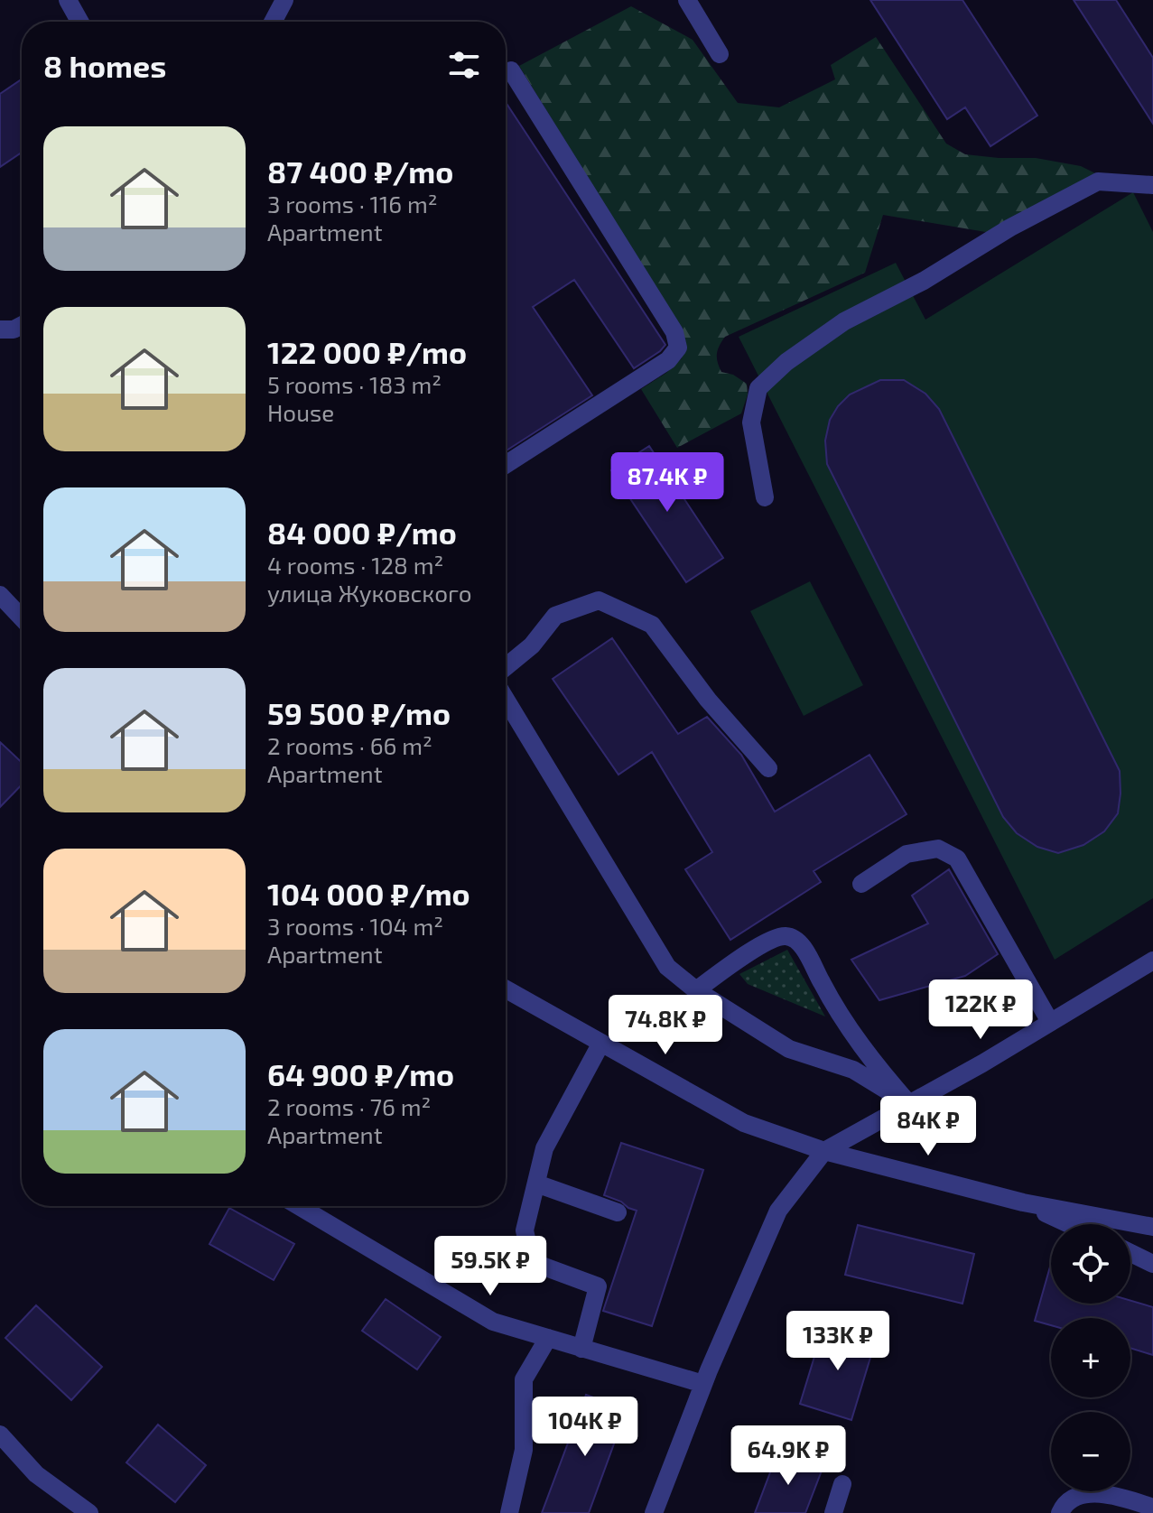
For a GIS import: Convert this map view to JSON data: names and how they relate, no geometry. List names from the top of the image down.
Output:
{
  "page": {
    "heading": "8 homes",
    "list": [
      {
        "name": "87 400 ₽/mo",
        "note": "3 rooms · 116 m² · Apartment"
      },
      {
        "name": "122 000 ₽/mo",
        "note": "5 rooms · 183 m² · House"
      },
      {
        "name": "84 000 ₽/mo",
        "note": "4 rooms · 128 m² · улица Жуковского"
      },
      {
        "name": "59 500 ₽/mo",
        "note": "2 rooms · 66 m² · Apartment"
      },
      {
        "name": "104 000 ₽/mo",
        "note": "3 rooms · 104 m² · Apartment"
      },
      {
        "name": "64 900 ₽/mo",
        "note": "2 rooms · 76 m² · Apartment"
      }
    ],
    "price": [
      "87.4K ₽",
      "122K ₽",
      "74.8K ₽",
      "84K ₽",
      "59.5K ₽",
      "133K ₽",
      "104K ₽",
      "64.9K ₽"
    ],
    "map_buttons": ["+", "−"]
  }
}
